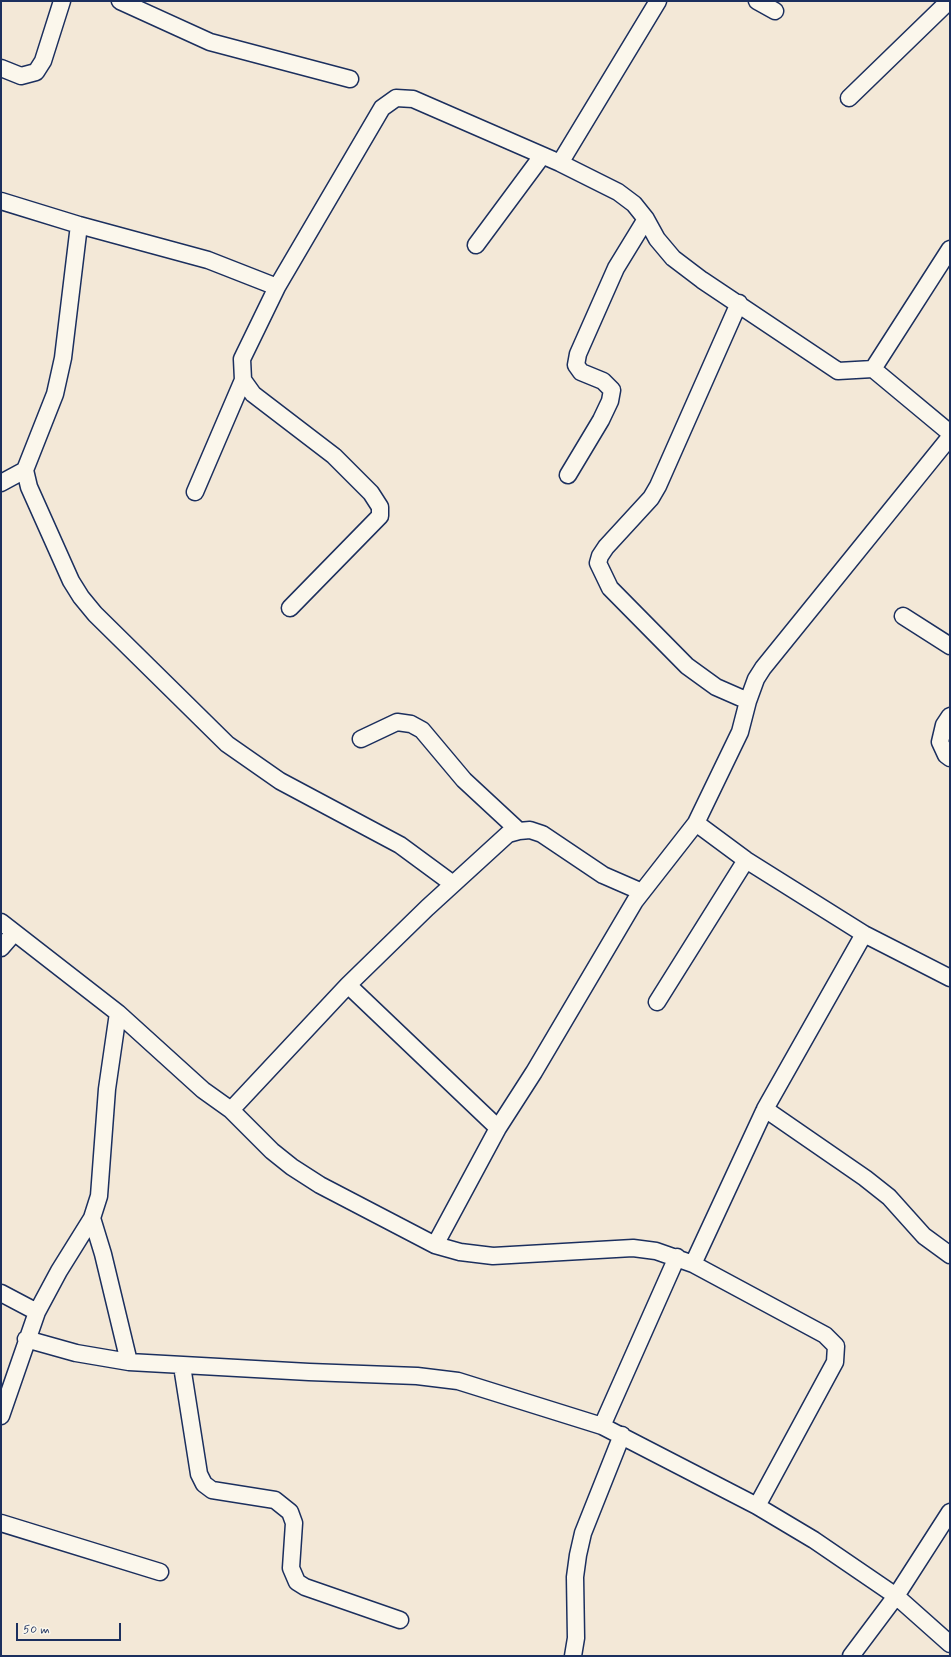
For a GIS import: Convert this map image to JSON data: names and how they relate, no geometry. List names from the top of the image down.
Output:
{
  "scale_bar": "50 m"
}
